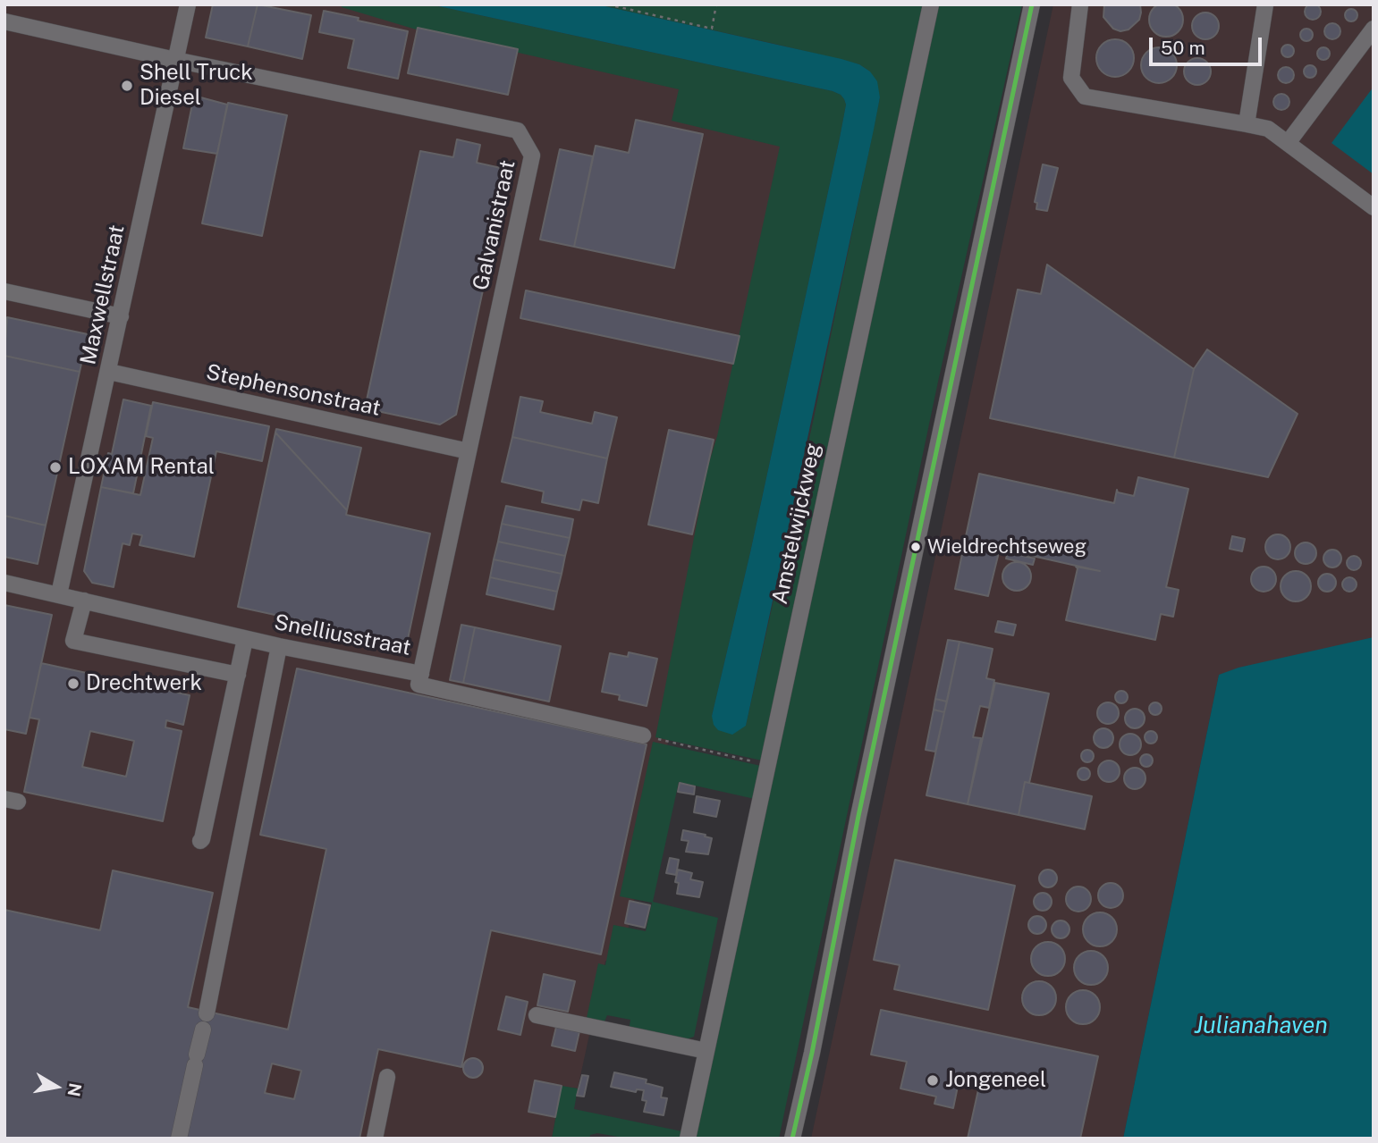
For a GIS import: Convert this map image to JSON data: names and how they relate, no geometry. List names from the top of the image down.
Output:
{
  "streets": {
    "street": [
      "Galvanistraat",
      "Maxwellstraat",
      "Stephensonstraat",
      "Amstelwijckweg",
      "Snelliusstraat"
    ]
  },
  "crossings": [
    ["Galvanistraat", "Maxwellstraat"],
    ["Galvanistraat", "Stephensonstraat"],
    ["Galvanistraat", "Snelliusstraat"],
    ["Maxwellstraat", "Stephensonstraat"],
    ["Maxwellstraat", "Snelliusstraat"]
  ],
  "water": ["Julianahaven"],
  "places": [
    "Shell Truck Diesel",
    "LOXAM Rental",
    "Wieldrechtseweg",
    "Drechtwerk",
    "Jongeneel"
  ],
  "scale_bar": "50 m",
  "north": "right"
}
